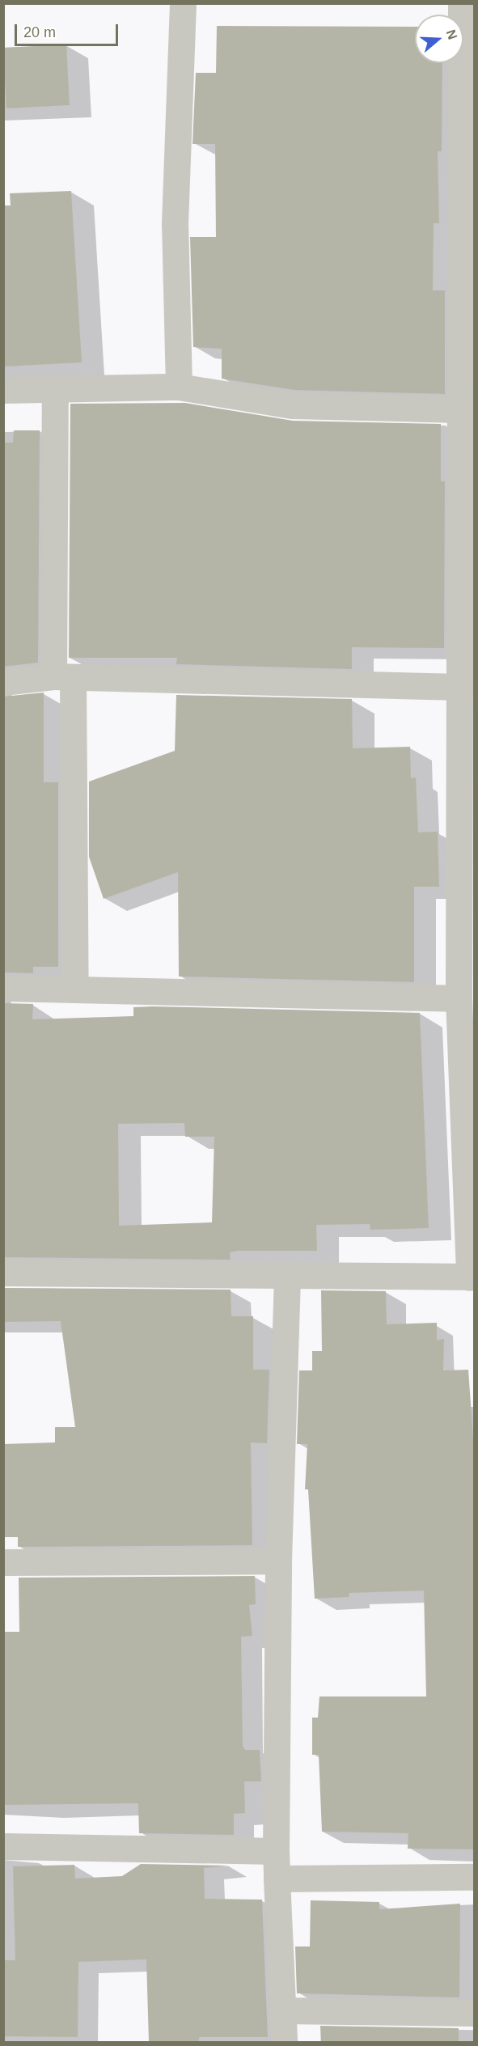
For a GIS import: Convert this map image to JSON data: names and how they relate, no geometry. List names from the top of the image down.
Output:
{
  "scale_bar": "20 m",
  "north": "right"
}
